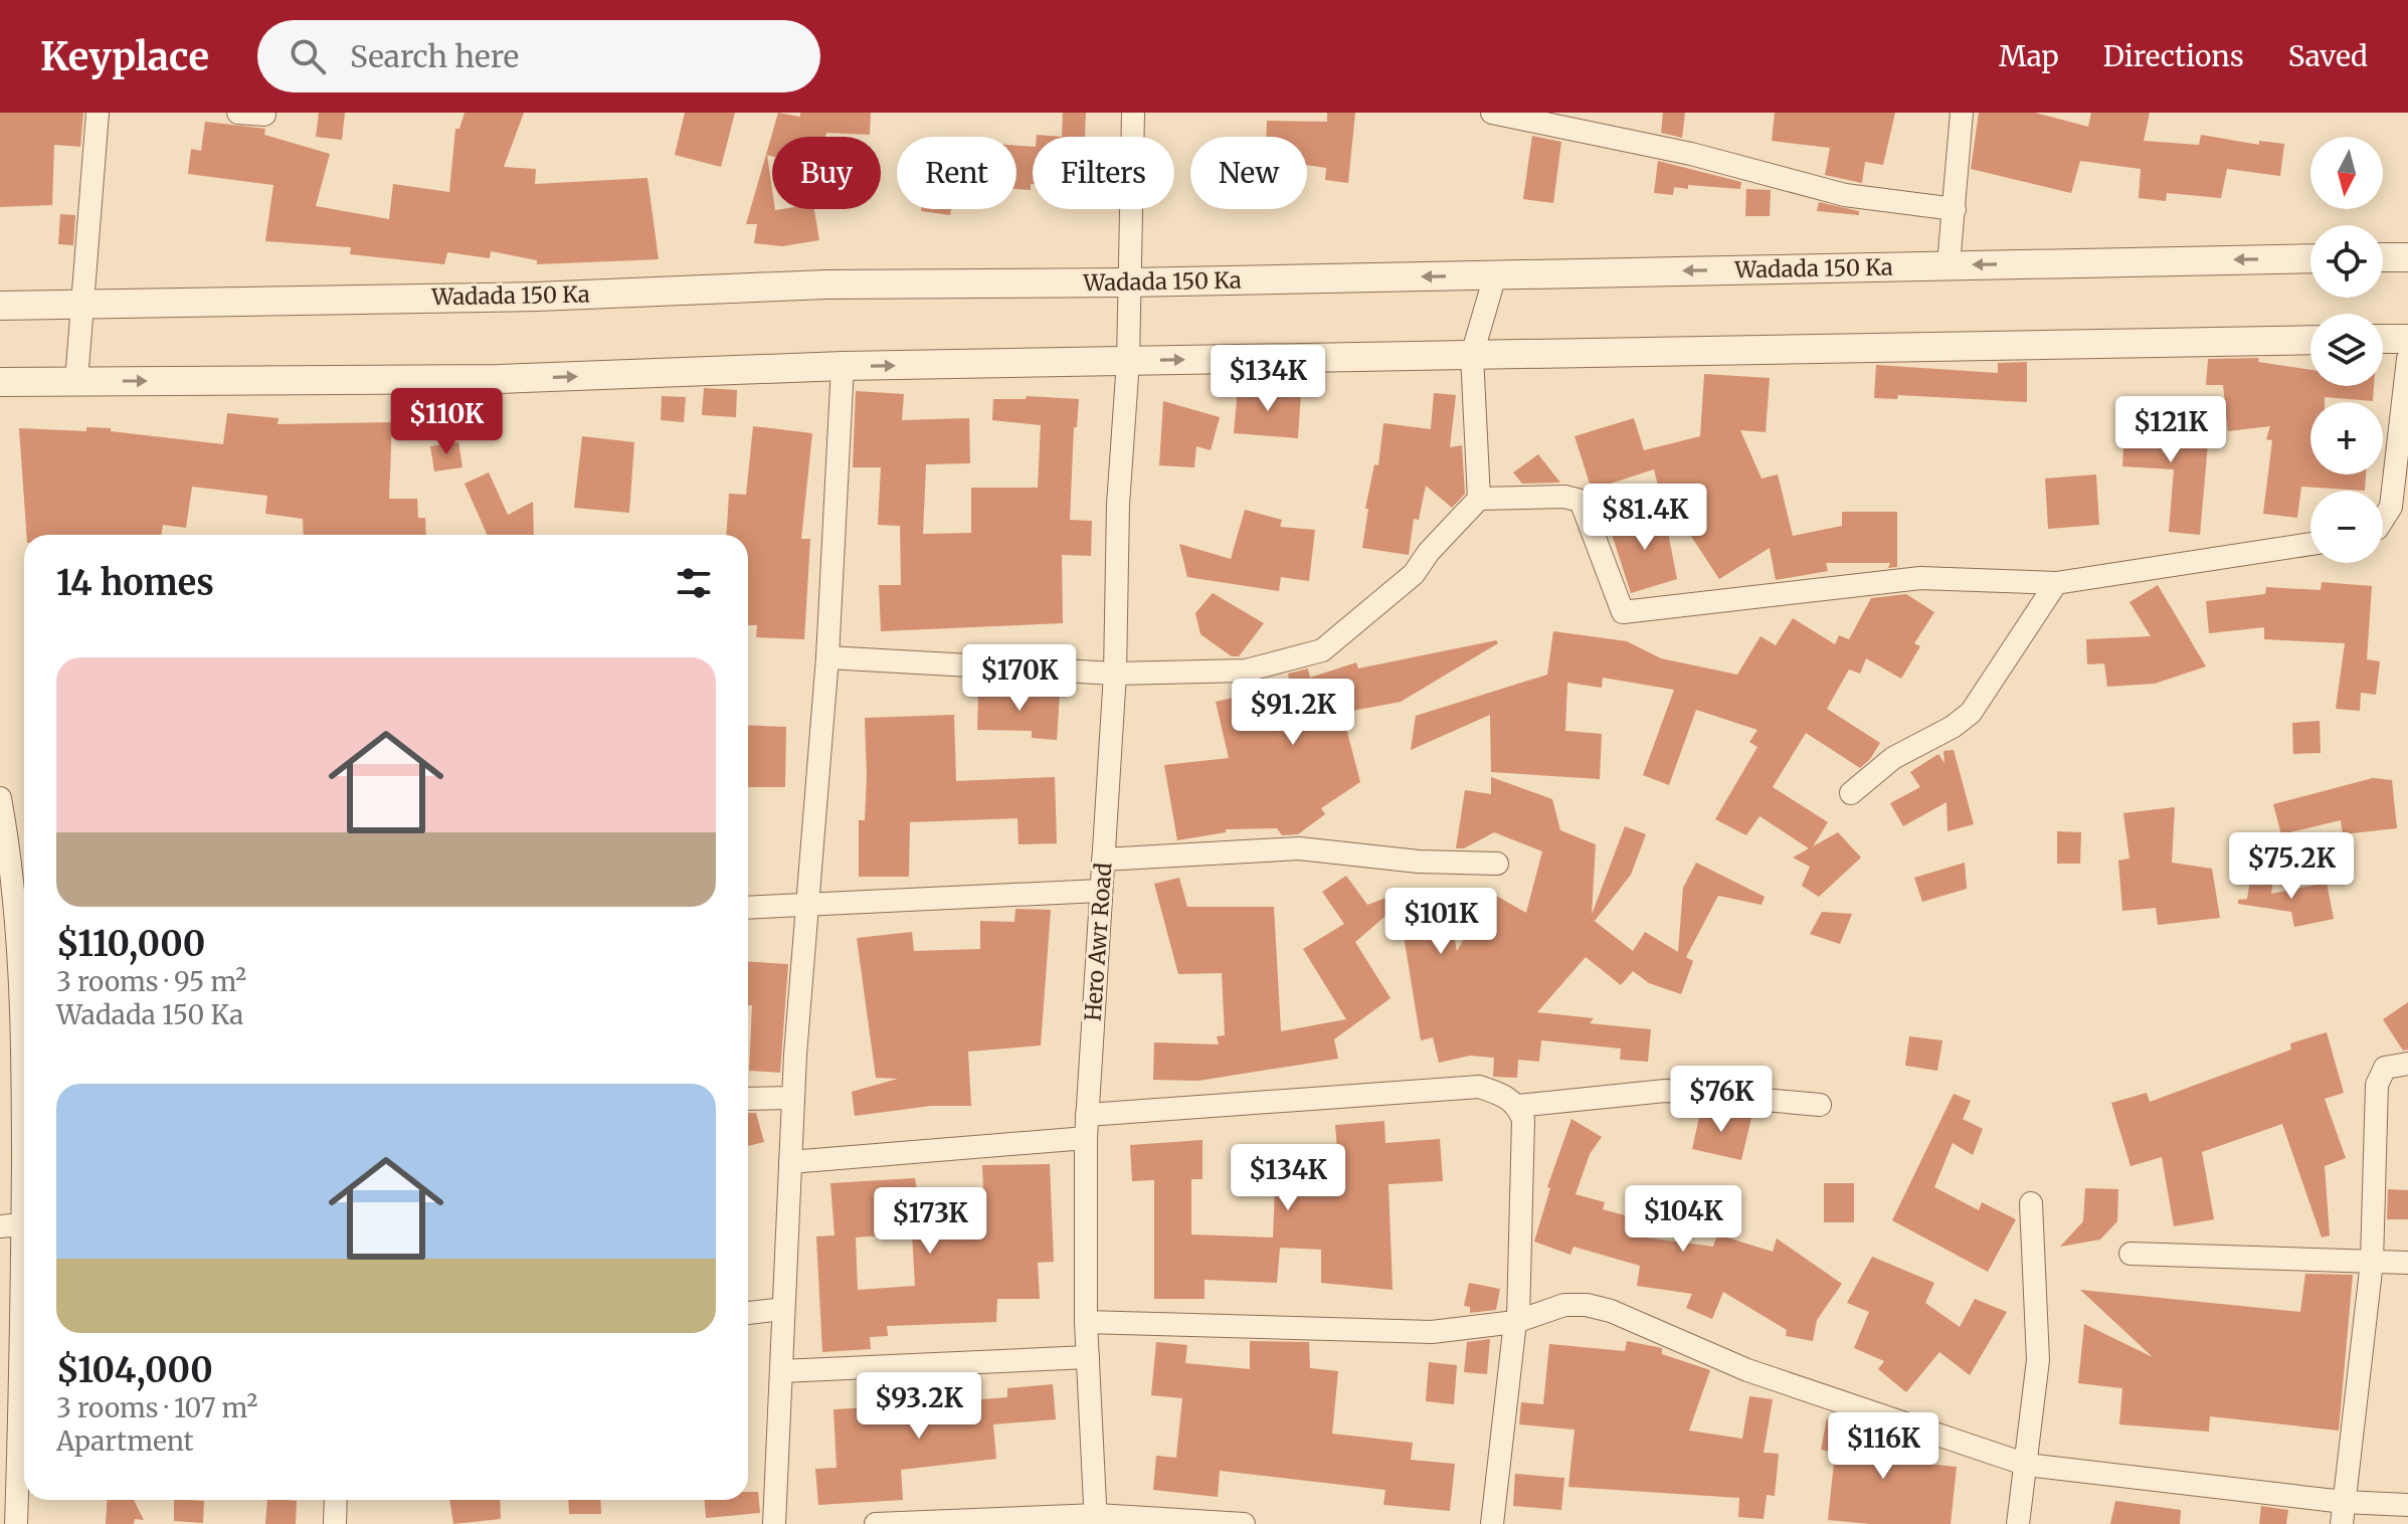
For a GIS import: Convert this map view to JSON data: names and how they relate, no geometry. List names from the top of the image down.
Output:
{
  "streets": {
    "street": ["Wadada 150 Ka", "Hero Awr Road"]
  },
  "crossings": [
    ["Wadada 150 Ka", "Hero Awr Road"]
  ],
  "north": "bottom",
  "page": {
    "header": "Keyplace",
    "search": "Search here",
    "nav": ["Map", "Directions", "Saved"],
    "map_buttons": ["+", "−"],
    "chip": [
      "Buy",
      "Rent",
      "Filters",
      "New"
    ],
    "price": [
      "$134K",
      "$110K",
      "$121K",
      "$81.4K",
      "$170K",
      "$91.2K",
      "$75.2K",
      "$101K",
      "$76K",
      "$134K",
      "$104K",
      "$173K",
      "$93.2K",
      "$116K"
    ],
    "heading": "14 homes",
    "list": [
      {
        "name": "$110,000",
        "note": "3 rooms · 95 m² · Wadada 150 Ka"
      },
      {
        "name": "$104,000",
        "note": "3 rooms · 107 m² · Apartment"
      }
    ]
  }
}
